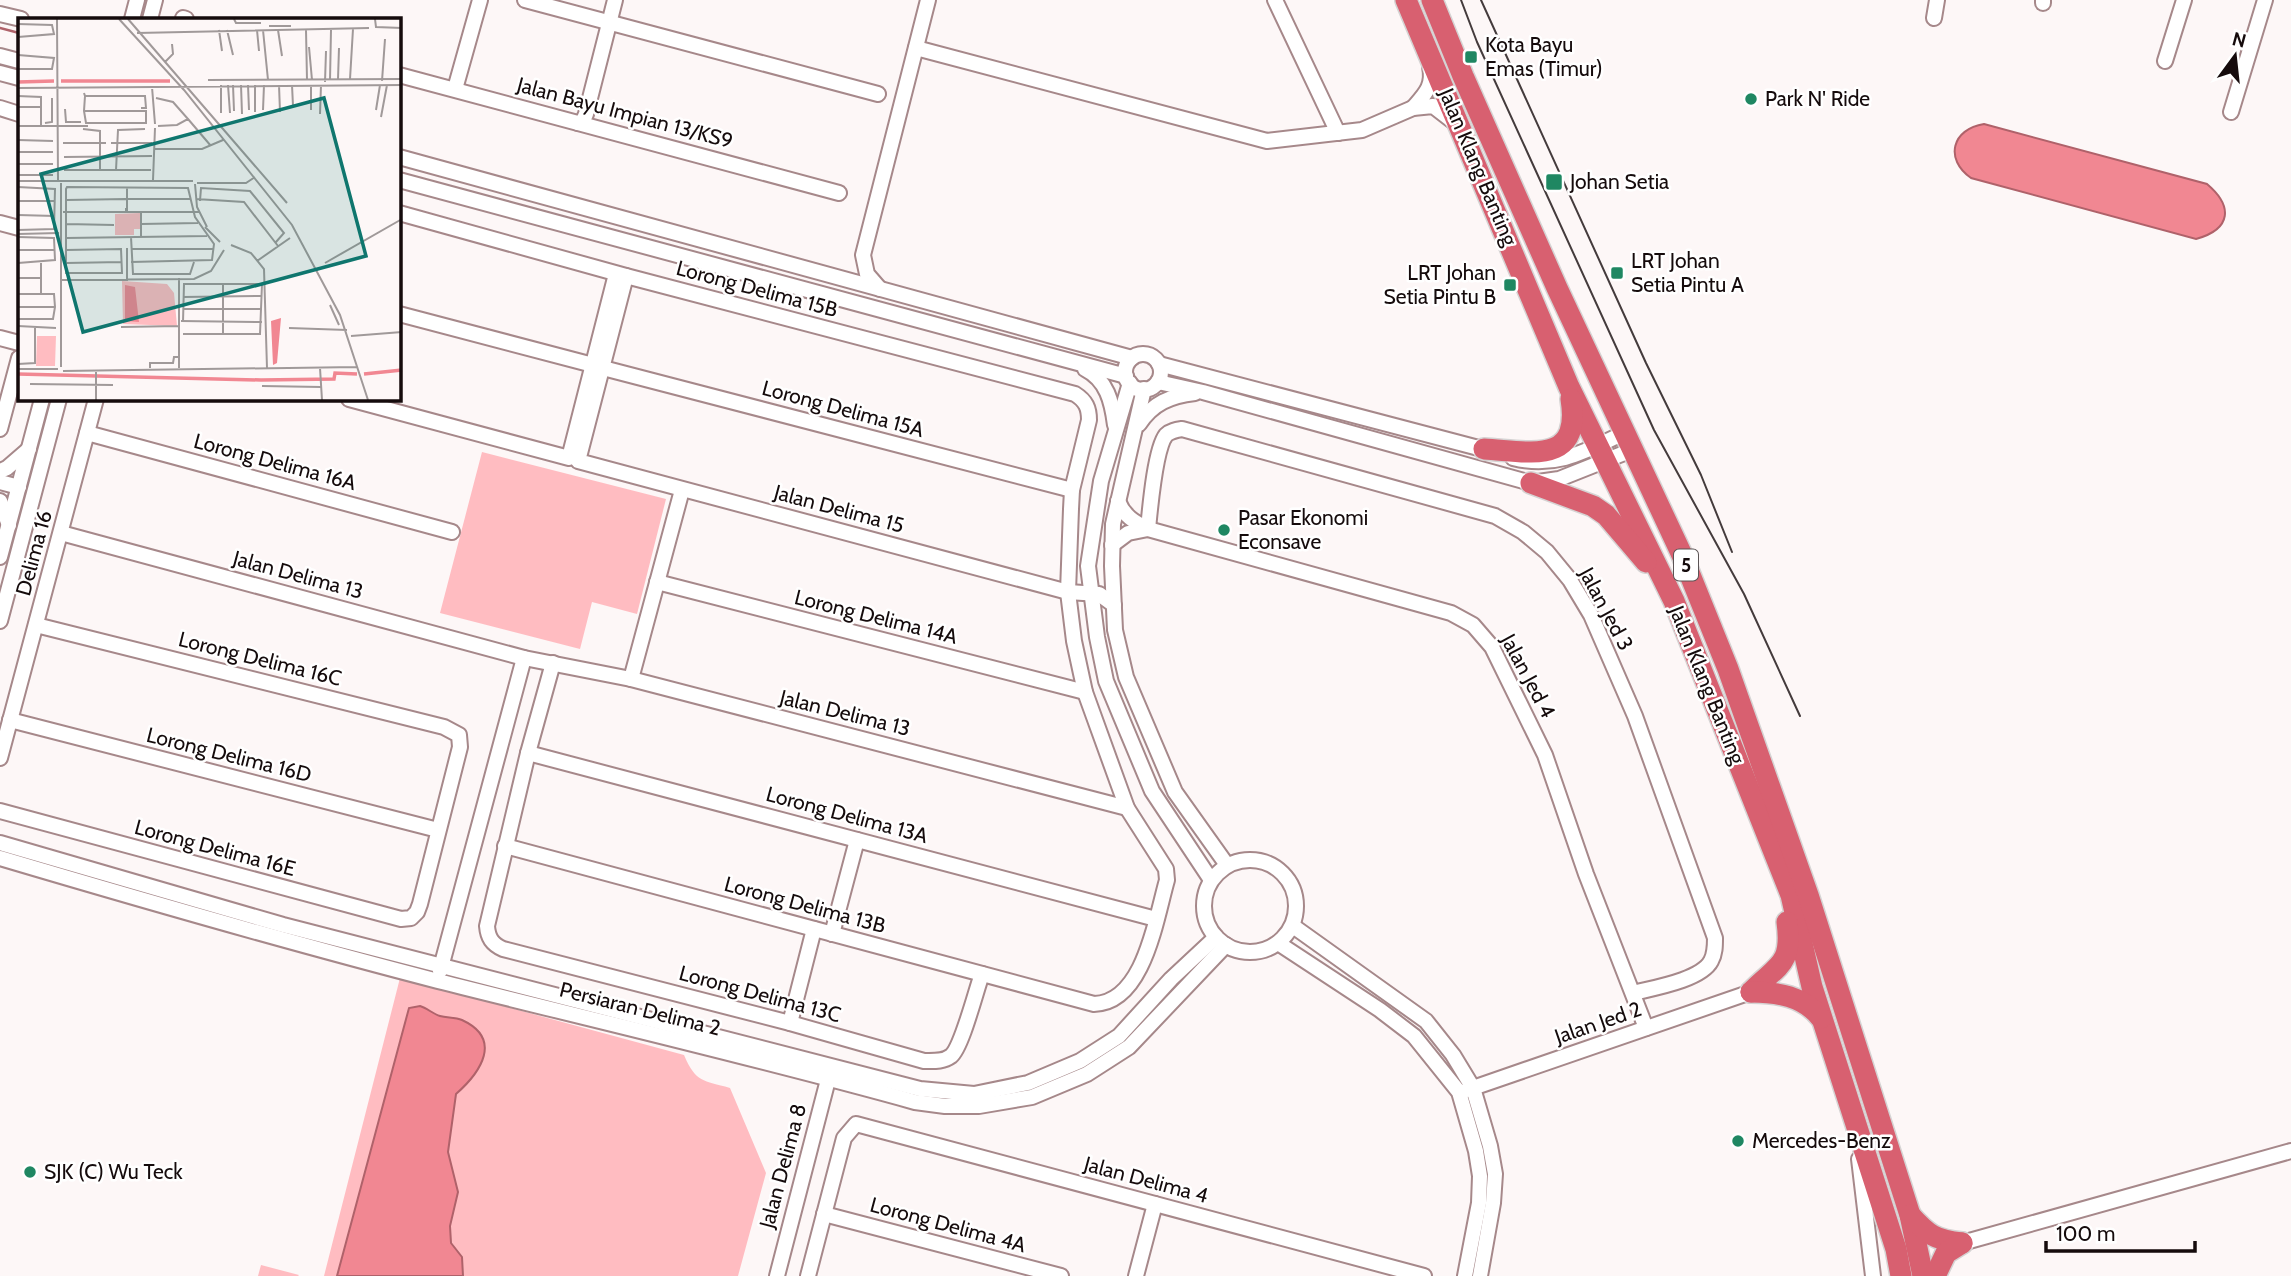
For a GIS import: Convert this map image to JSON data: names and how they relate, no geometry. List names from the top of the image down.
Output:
{
  "streets": {
    "highway": ["Jalan Klang Banting", "5"],
    "street": [
      "Jalan Bayu Impian 13/KS9",
      "Lorong Delima 15B",
      "Lorong Delima 15A",
      "Lorong Delima 16A",
      "Jalan Delima 15",
      "Delima 16",
      "Jalan Delima 13",
      "Jalan Jed 3",
      "Lorong Delima 14A",
      "Lorong Delima 16C",
      "Jalan Jed 4",
      "Lorong Delima 16D",
      "Lorong Delima 13A",
      "Lorong Delima 16E",
      "Lorong Delima 13B",
      "Lorong Delima 13C",
      "Persiaran Delima 2",
      "Jalan Jed 2",
      "Jalan Delima 8",
      "Jalan Delima 4",
      "Lorong Delima 4A"
    ]
  },
  "crossings": [
    ["Lorong Delima 15B", "Lorong Delima 15A"],
    ["Lorong Delima 16A", "Delima 16"],
    ["Delima 16", "Jalan Delima 13"],
    ["Delima 16", "Lorong Delima 16C"],
    ["Delima 16", "Lorong Delima 16D"],
    ["Jalan Jed 3", "Jalan Jed 4"],
    ["Lorong Delima 16C", "Lorong Delima 16D"],
    ["Lorong Delima 16C", "Lorong Delima 16E"],
    ["Jalan Jed 4", "Jalan Jed 2"],
    ["Lorong Delima 16D", "Lorong Delima 16E"],
    ["Lorong Delima 13A", "Lorong Delima 13B"],
    ["Lorong Delima 13B", "Lorong Delima 13C"],
    ["Persiaran Delima 2", "Jalan Delima 8"],
    ["Jalan Delima 4", "Lorong Delima 4A"]
  ],
  "places": {
    "transit": [
      "Kota Bayu Emas (Timur)",
      "Johan Setia",
      "LRT Johan Setia Pintu A",
      "LRT Johan Setia Pintu B"
    ],
    "other": [
      "Park N' Ride",
      "Pasar Ekonomi Econsave",
      "Mercedes-Benz",
      "SJK (C) Wu Teck"
    ]
  },
  "scale_bar": "100 m",
  "north": "top"
}
